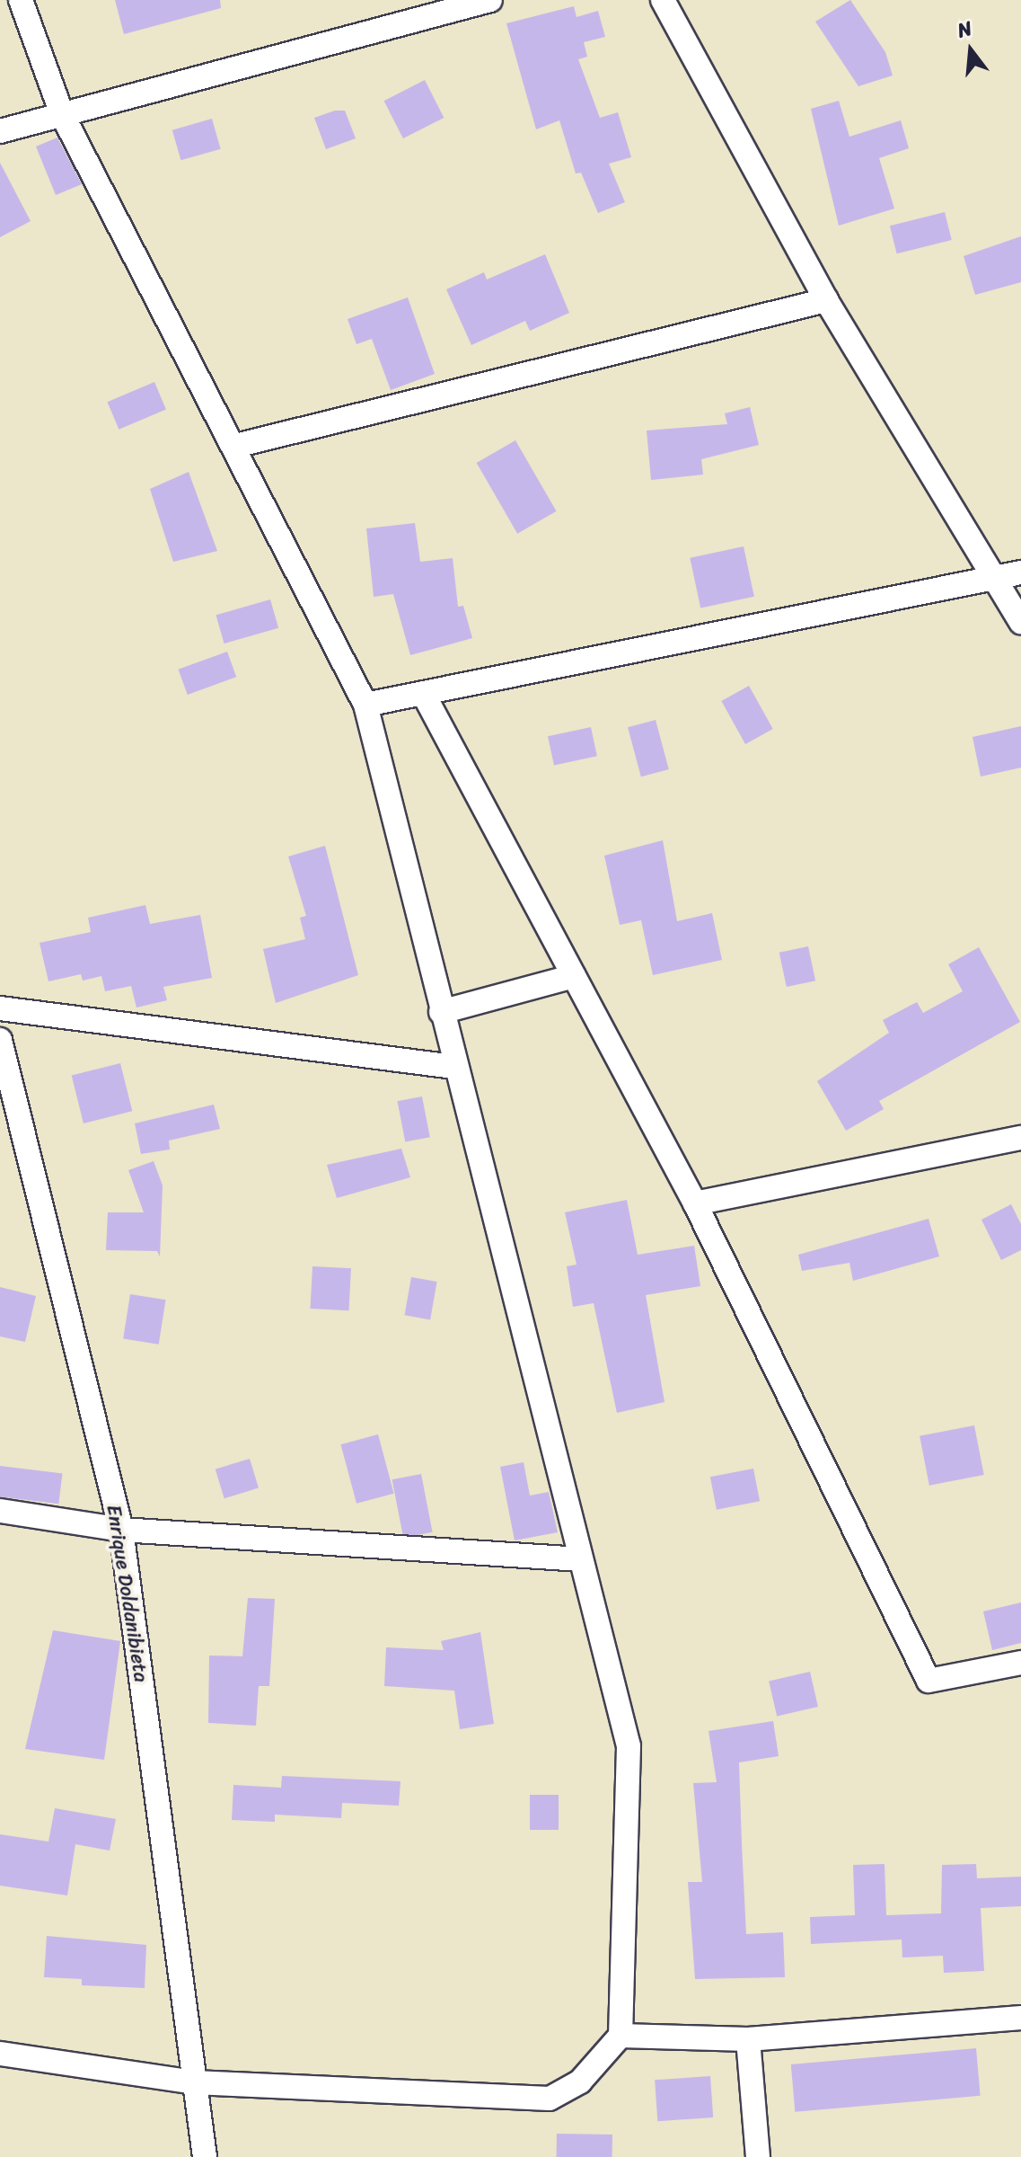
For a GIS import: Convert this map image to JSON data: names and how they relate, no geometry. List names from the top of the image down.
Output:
{
  "streets": {
    "street": ["Enrique Doldanibieta"]
  },
  "north": "top"
}
